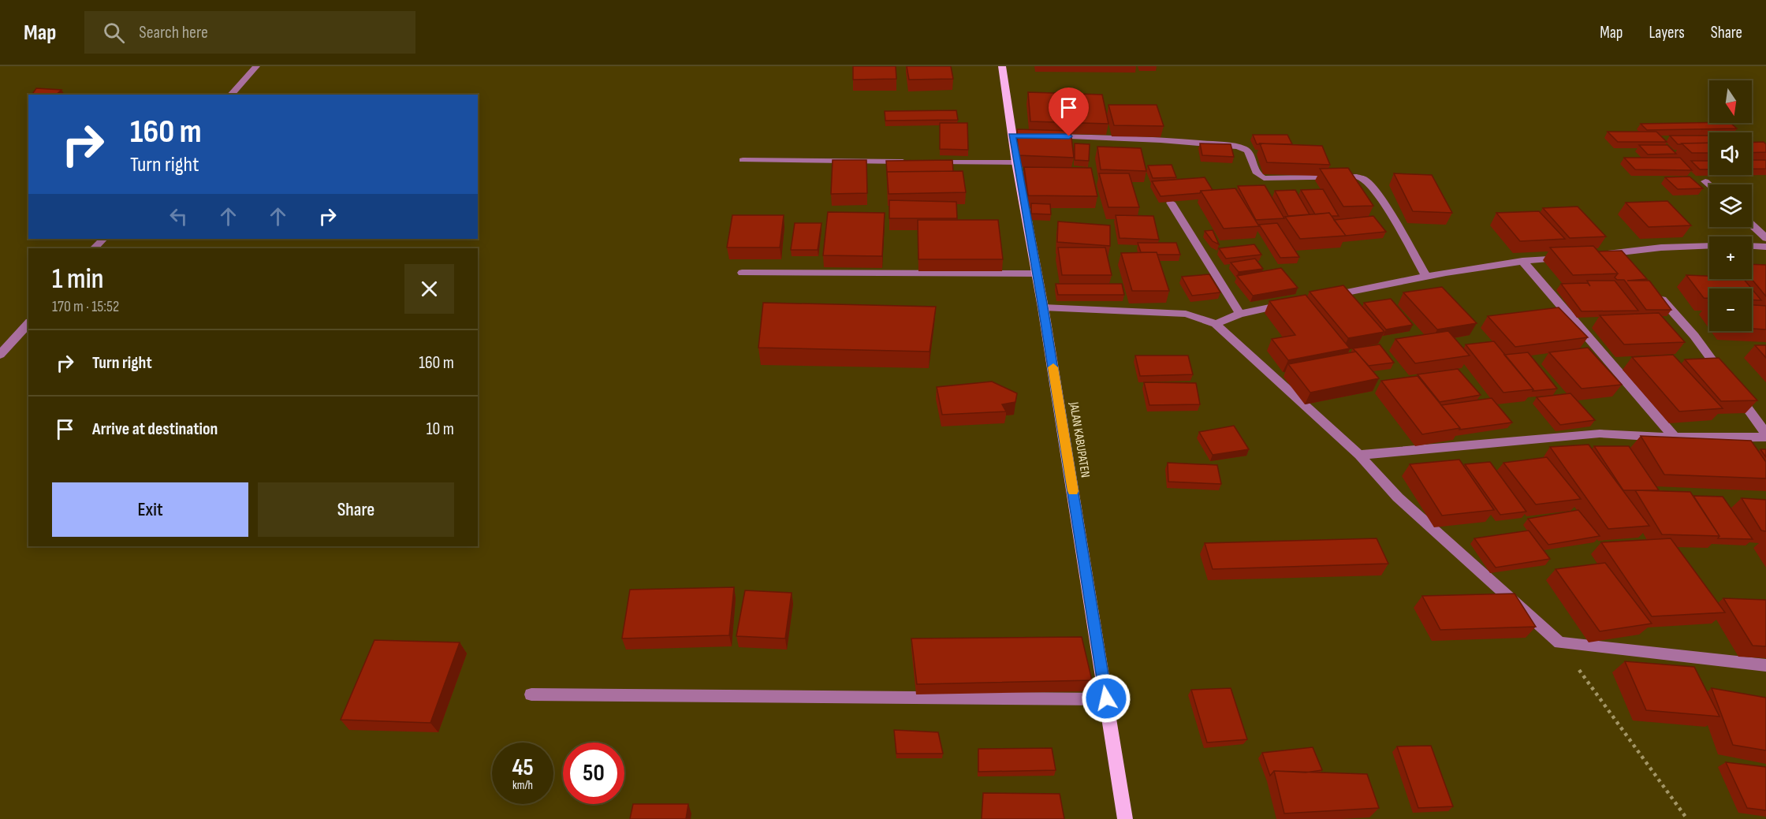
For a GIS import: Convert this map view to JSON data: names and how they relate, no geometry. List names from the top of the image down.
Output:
{
  "streets": {
    "main road": ["JALAN KABUPATEN"]
  },
  "north": "bottom",
  "page": {
    "header": "Map",
    "search": "Search here",
    "nav": ["Map", "Layers", "Share"],
    "map_buttons": ["+", "−"],
    "turn": ["160 m", "Turn right"],
    "heading": ["1 min", "170 m · 15:52"],
    "list": [
      {
        "name": "Turn right",
        "value": "160 m"
      },
      {
        "name": "Arrive at destination",
        "value": "10 m"
      }
    ],
    "buttons": ["Exit", "Share"],
    "speed": "45 km/h",
    "limit": "50"
  }
}
